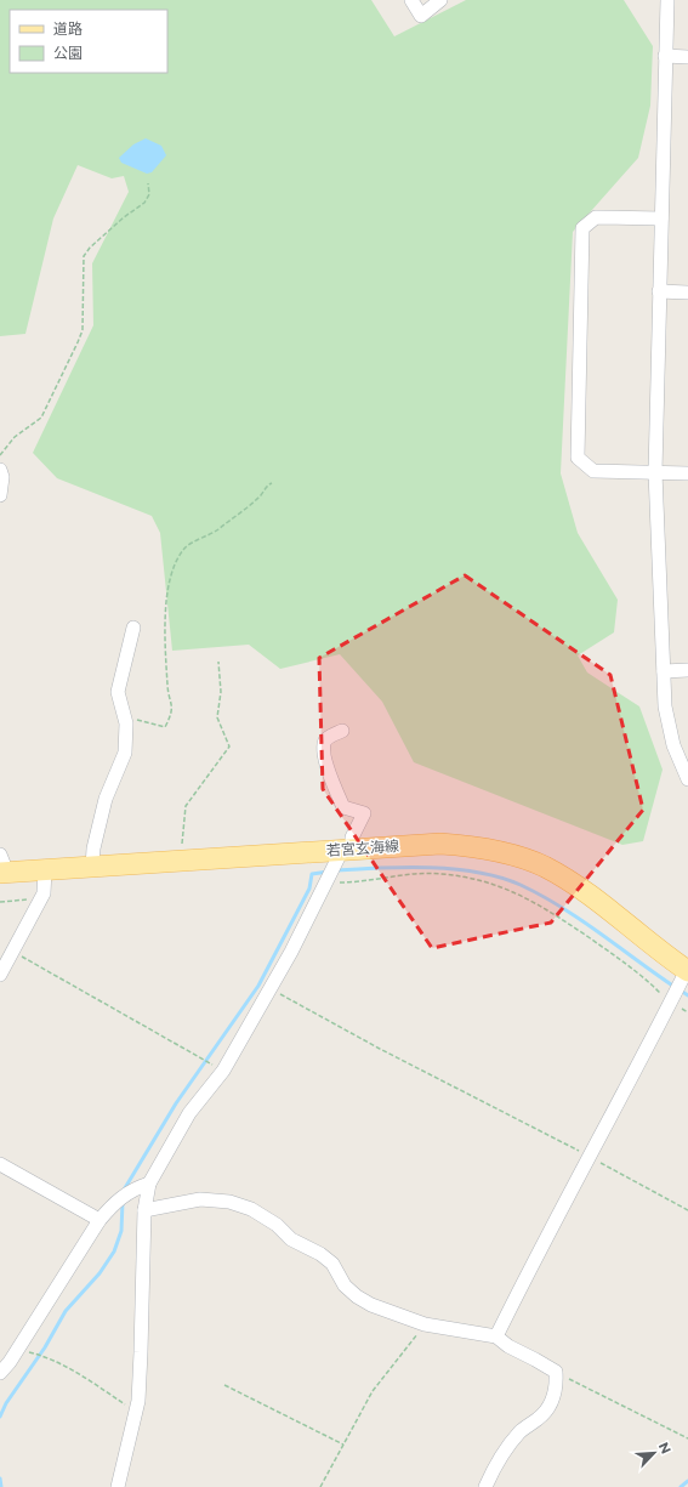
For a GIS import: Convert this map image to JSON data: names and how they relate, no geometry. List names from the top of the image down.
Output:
{
  "streets": {
    "main road": ["若宮玄海線"]
  },
  "legend": ["道路", "公園"],
  "north": "top right"
}
